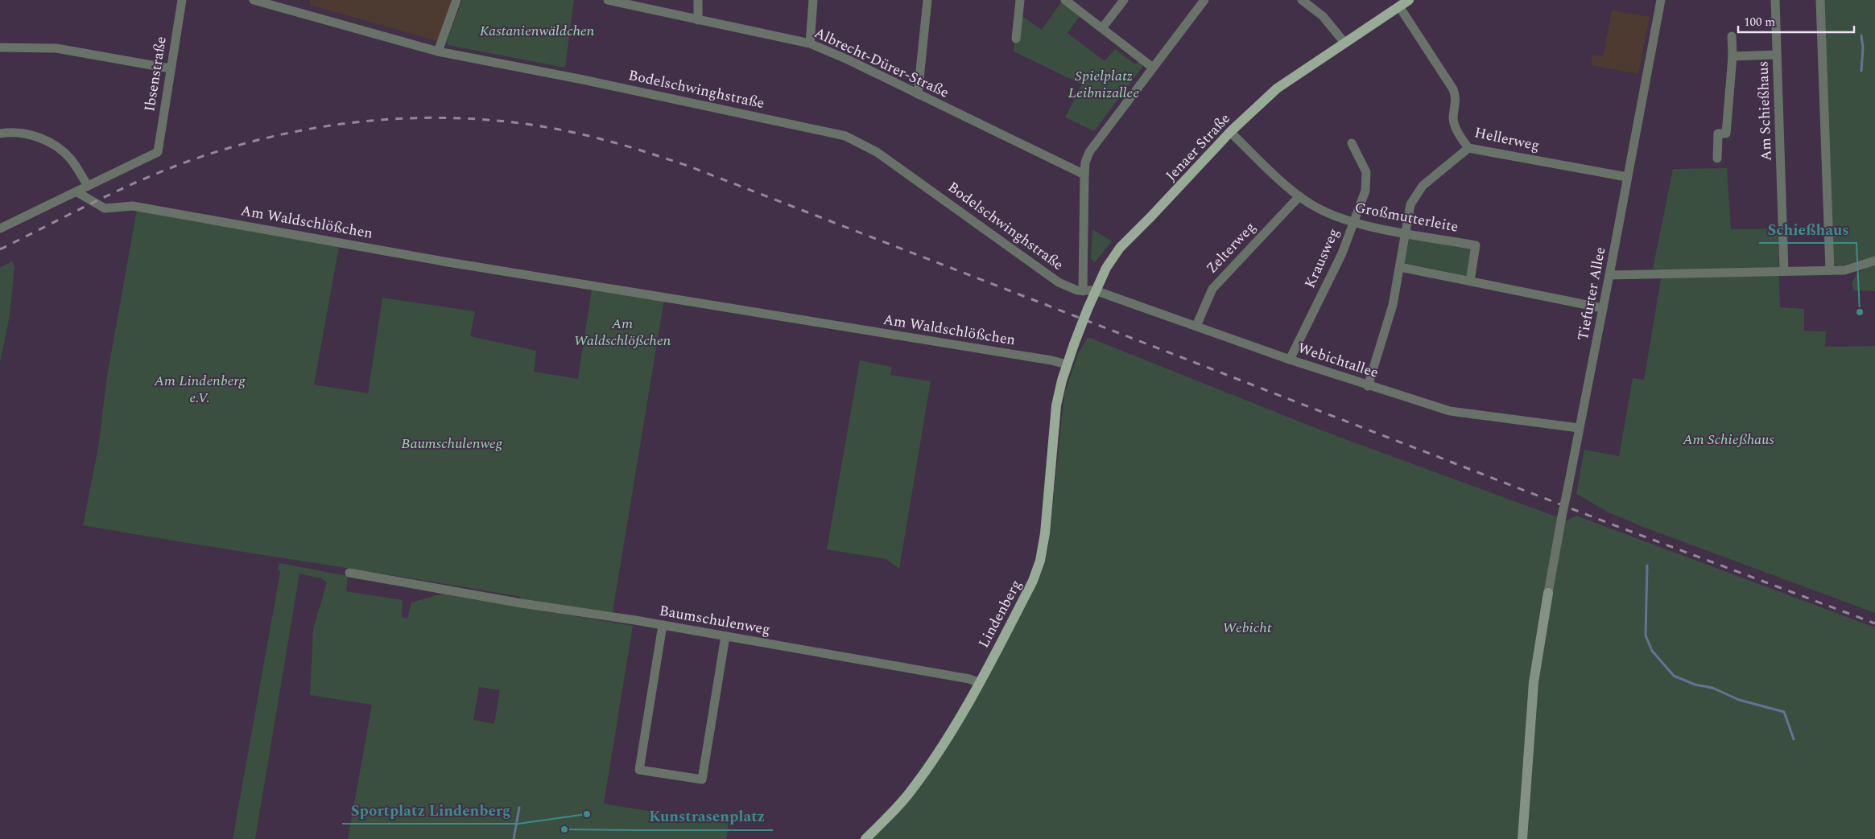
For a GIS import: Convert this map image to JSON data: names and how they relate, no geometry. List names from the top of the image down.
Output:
{
  "streets": {
    "main road": ["Jenaer Straße", "Lindenberg"],
    "street": [
      "Albrecht-Dürer-Straße",
      "Ibsenstraße",
      "Bodelschwinghstraße",
      "Am Schießhaus",
      "Hellerweg",
      "Großmutterleite",
      "Am Waldschlößchen",
      "Zelterweg",
      "Krausweg",
      "Tiefurter Allee",
      "Webichtallee",
      "Baumschulenweg"
    ]
  },
  "crossings": [
    ["Bodelschwinghstraße", "Jenaer Straße"],
    ["Bodelschwinghstraße", "Webichtallee"],
    ["Hellerweg", "Jenaer Straße"],
    ["Hellerweg", "Tiefurter Allee"],
    ["Jenaer Straße", "Großmutterleite"],
    ["Jenaer Straße", "Am Waldschlößchen"],
    ["Jenaer Straße", "Webichtallee"],
    ["Jenaer Straße", "Lindenberg"],
    ["Großmutterleite", "Zelterweg"],
    ["Großmutterleite", "Krausweg"],
    ["Am Waldschlößchen", "Lindenberg"],
    ["Zelterweg", "Webichtallee"],
    ["Krausweg", "Webichtallee"],
    ["Tiefurter Allee", "Webichtallee"],
    ["Lindenberg", "Baumschulenweg"]
  ],
  "parks": [
    "Kastanienwäldchen",
    "Spielplatz Leibnizallee",
    "Am Waldschlößchen",
    "Am Lindenberg e.V.",
    "Am Schießhaus",
    "Baumschulenweg",
    "Webicht"
  ],
  "places": ["Schießhaus", "Sportplatz Lindenberg", "Kunstrasenplatz"],
  "scale_bar": "100 m"
}
